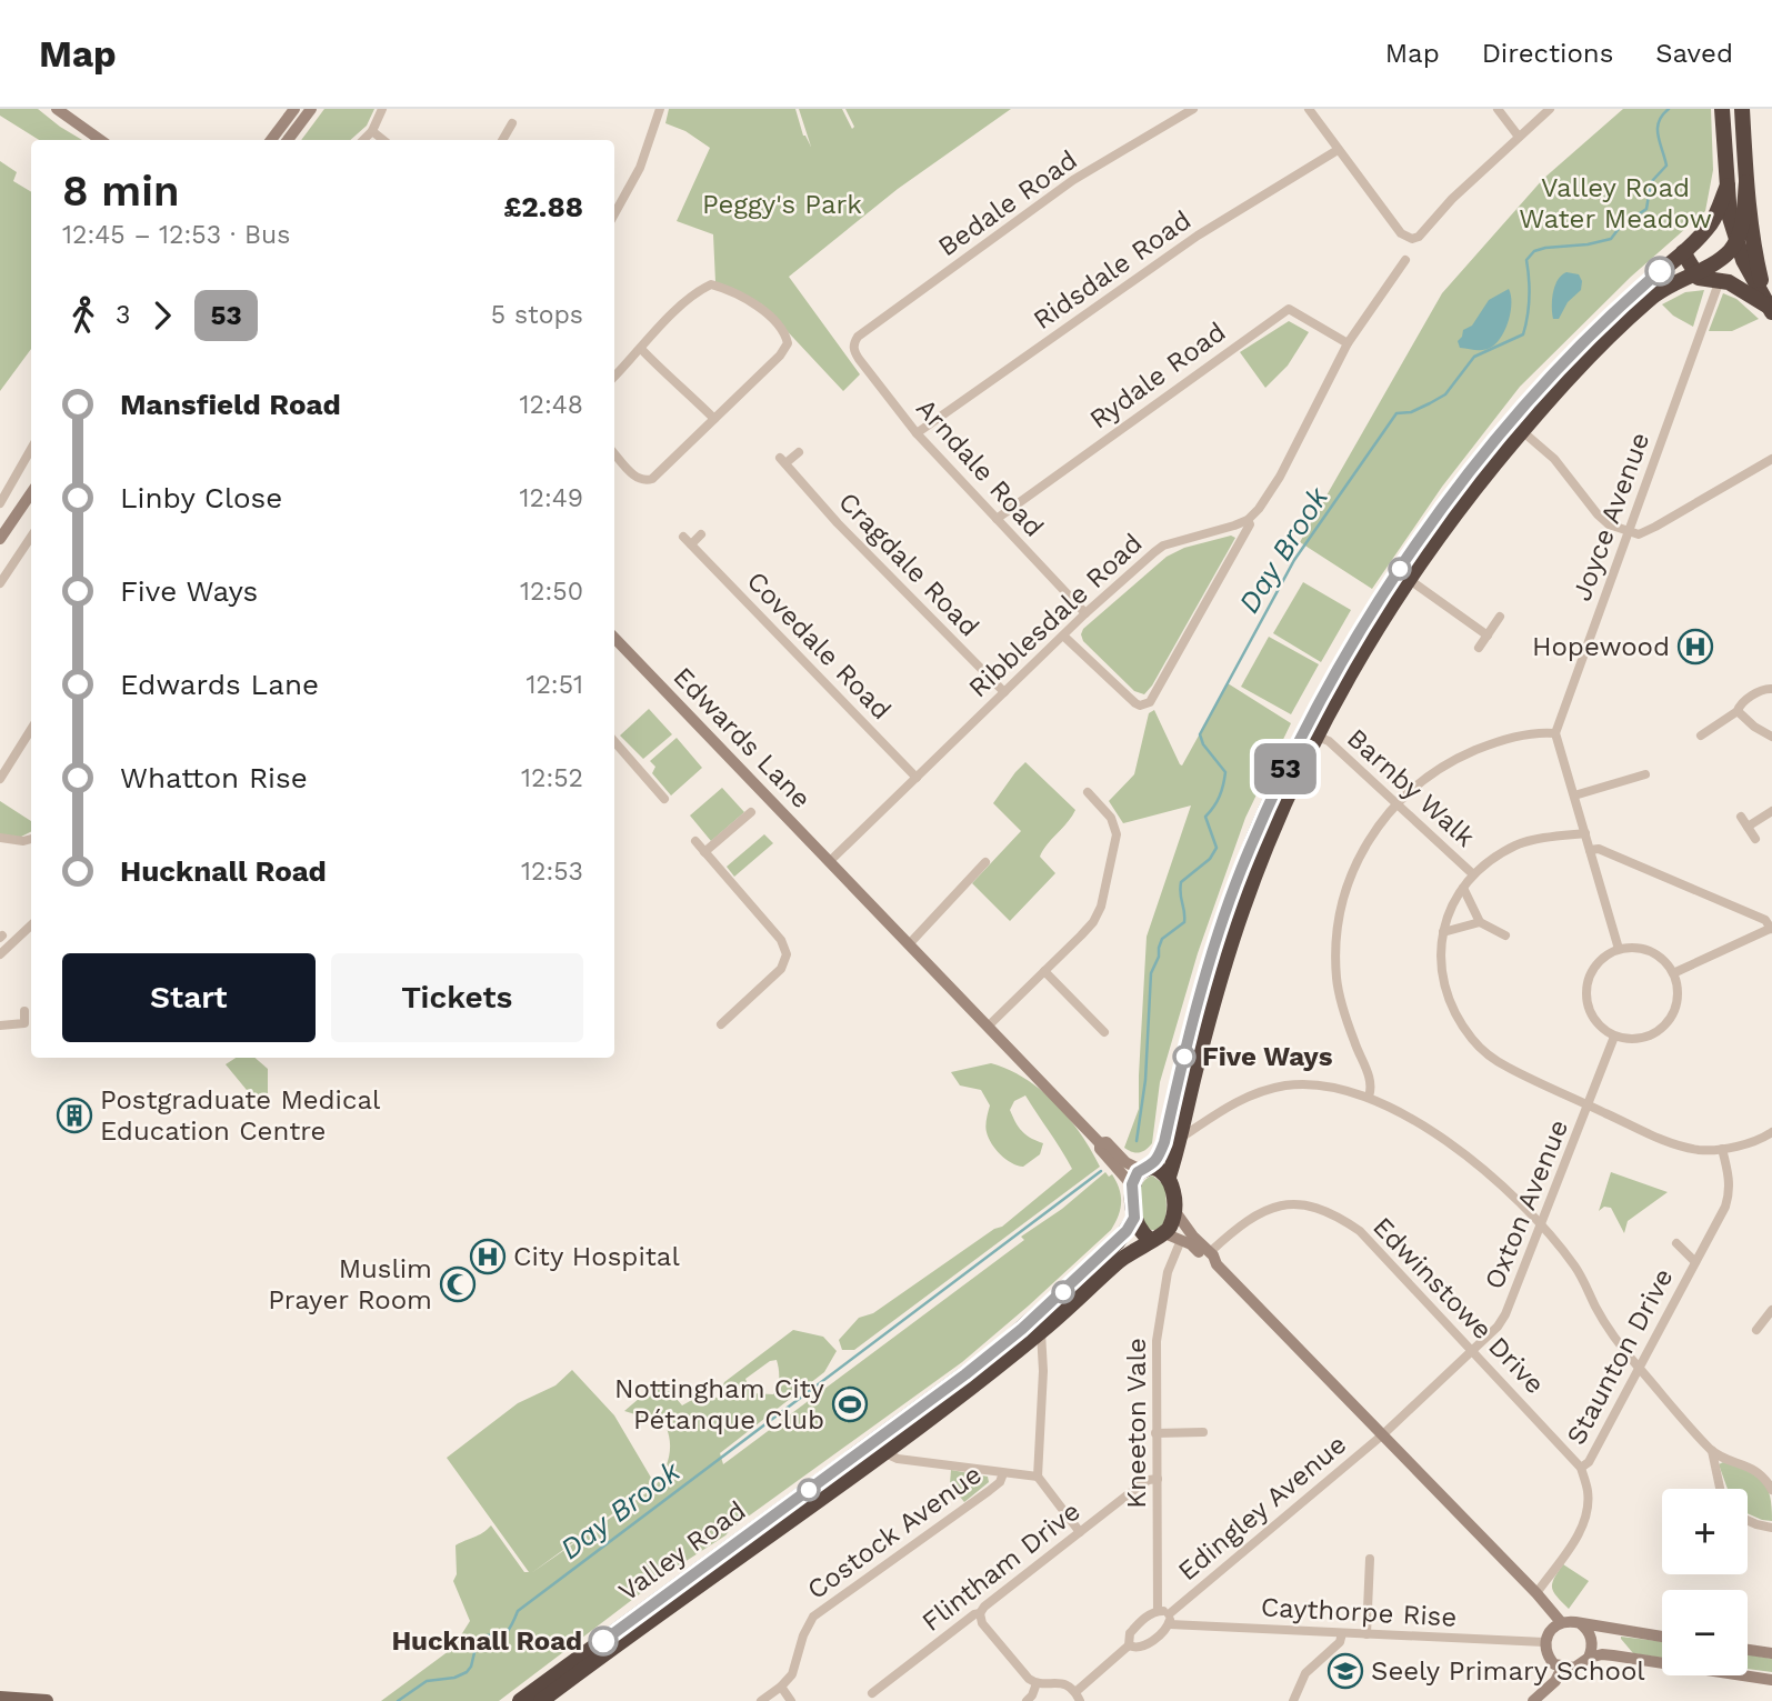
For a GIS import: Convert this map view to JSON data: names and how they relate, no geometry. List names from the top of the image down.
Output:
{
  "streets": {
    "highway": ["Valley Road"],
    "street": [
      "Bedale Road",
      "Ridsdale Road",
      "Rydale Road",
      "Arndale Road",
      "Joyce Avenue",
      "Cragdale Road",
      "Ribblesdale Road",
      "Covedale Road",
      "Edwards Lane",
      "Barnby Walk",
      "Oxton Avenue",
      "Edwinstowe Drive",
      "Staunton Drive",
      "Kneeton Vale",
      "Edingley Avenue",
      "Costock Avenue",
      "Flintham Drive",
      "Caythorpe Rise"
    ]
  },
  "crossings": [
    ["Bedale Road", "Arndale Road"],
    ["Ridsdale Road", "Arndale Road"],
    ["Rydale Road", "Arndale Road"],
    ["Arndale Road", "Ribblesdale Road"],
    ["Cragdale Road", "Ribblesdale Road"],
    ["Ribblesdale Road", "Covedale Road"],
    ["Ribblesdale Road", "Edwards Lane"],
    ["Oxton Avenue", "Edwinstowe Drive"],
    ["Oxton Avenue", "Edingley Avenue"],
    ["Edwinstowe Drive", "Staunton Drive"],
    ["Kneeton Vale", "Edingley Avenue"],
    ["Kneeton Vale", "Flintham Drive"],
    ["Edingley Avenue", "Caythorpe Rise"]
  ],
  "water": ["Day Brook"],
  "parks": ["Valley Road Water Meadow", "Peggy's Park"],
  "places": {
    "hospital": ["Hopewood", "City Hospital"],
    "other": ["Five Ways", "Hucknall Road"],
    "building": ["Postgraduate Medical Education Centre"],
    "mosque": ["Muslim Prayer Room"],
    "sports": ["Nottingham City Pétanque Club"],
    "school or university": ["Seely Primary School"]
  },
  "lines": ["bus line 53"],
  "page": {
    "header": "Map",
    "nav": ["Map", "Directions", "Saved"],
    "on_map": "53",
    "heading": ["8 min", "12:45 – 12:53 · Bus", "£2.88"],
    "legs": ["3", "53", "5 stops"],
    "list": [
      {
        "name": "Mansfield Road",
        "value": "12:48"
      },
      {
        "name": "Linby Close",
        "value": "12:49"
      },
      {
        "name": "Five Ways",
        "value": "12:50"
      },
      {
        "name": "Edwards Lane",
        "value": "12:51"
      },
      {
        "name": "Whatton Rise",
        "value": "12:52"
      },
      {
        "name": "Hucknall Road",
        "value": "12:53"
      }
    ],
    "buttons": ["Start", "Tickets"],
    "map_buttons": ["+", "−"]
  }
}
